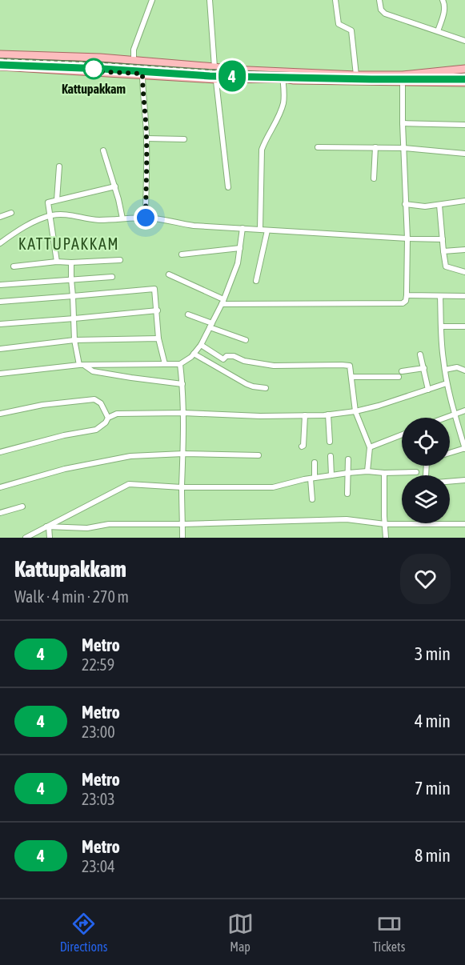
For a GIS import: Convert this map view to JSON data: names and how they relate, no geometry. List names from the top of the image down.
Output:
{
  "districts": ["KATTUPAKKAM"],
  "places": ["Kattupakkam"],
  "lines": ["metro line 4"],
  "page": {
    "on_map": "4",
    "heading": ["Kattupakkam", "Walk · 4 min · 270 m"],
    "list": [
      {
        "mark": "4",
        "name": "Metro",
        "note": "22:59",
        "value": "3 min"
      },
      {
        "mark": "4",
        "name": "Metro",
        "note": "23:00",
        "value": "4 min"
      },
      {
        "mark": "4",
        "name": "Metro",
        "note": "23:03",
        "value": "7 min"
      },
      {
        "mark": "4",
        "name": "Metro",
        "note": "23:04",
        "value": "8 min"
      }
    ],
    "tabs": ["Directions", "Map", "Tickets"]
  }
}
